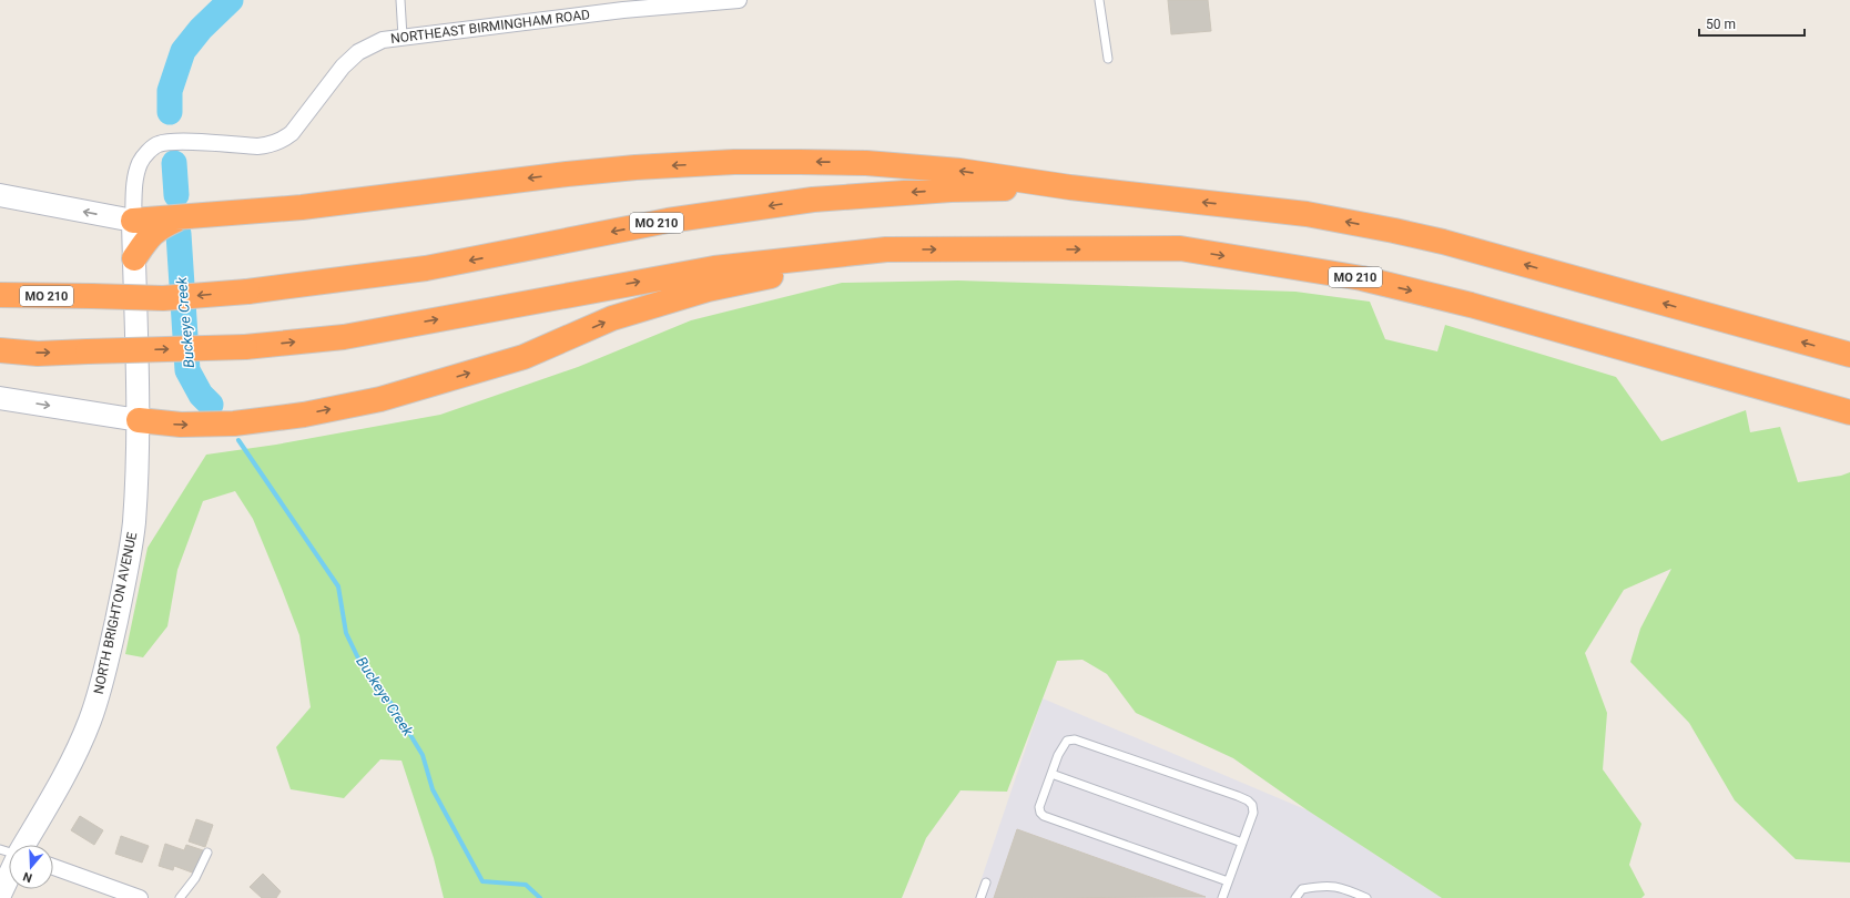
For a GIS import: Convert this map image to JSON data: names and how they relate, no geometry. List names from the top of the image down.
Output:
{
  "streets": {
    "highway": ["MO 210"],
    "main road": ["NORTH BRIGHTON AVENUE"],
    "street": ["NORTHEAST BIRMINGHAM ROAD"]
  },
  "crossings": [
    ["NORTHEAST BIRMINGHAM ROAD", "NORTH BRIGHTON AVENUE"]
  ],
  "water": ["Buckeye Creek"],
  "scale_bar": "50 m",
  "north": "bottom"
}
